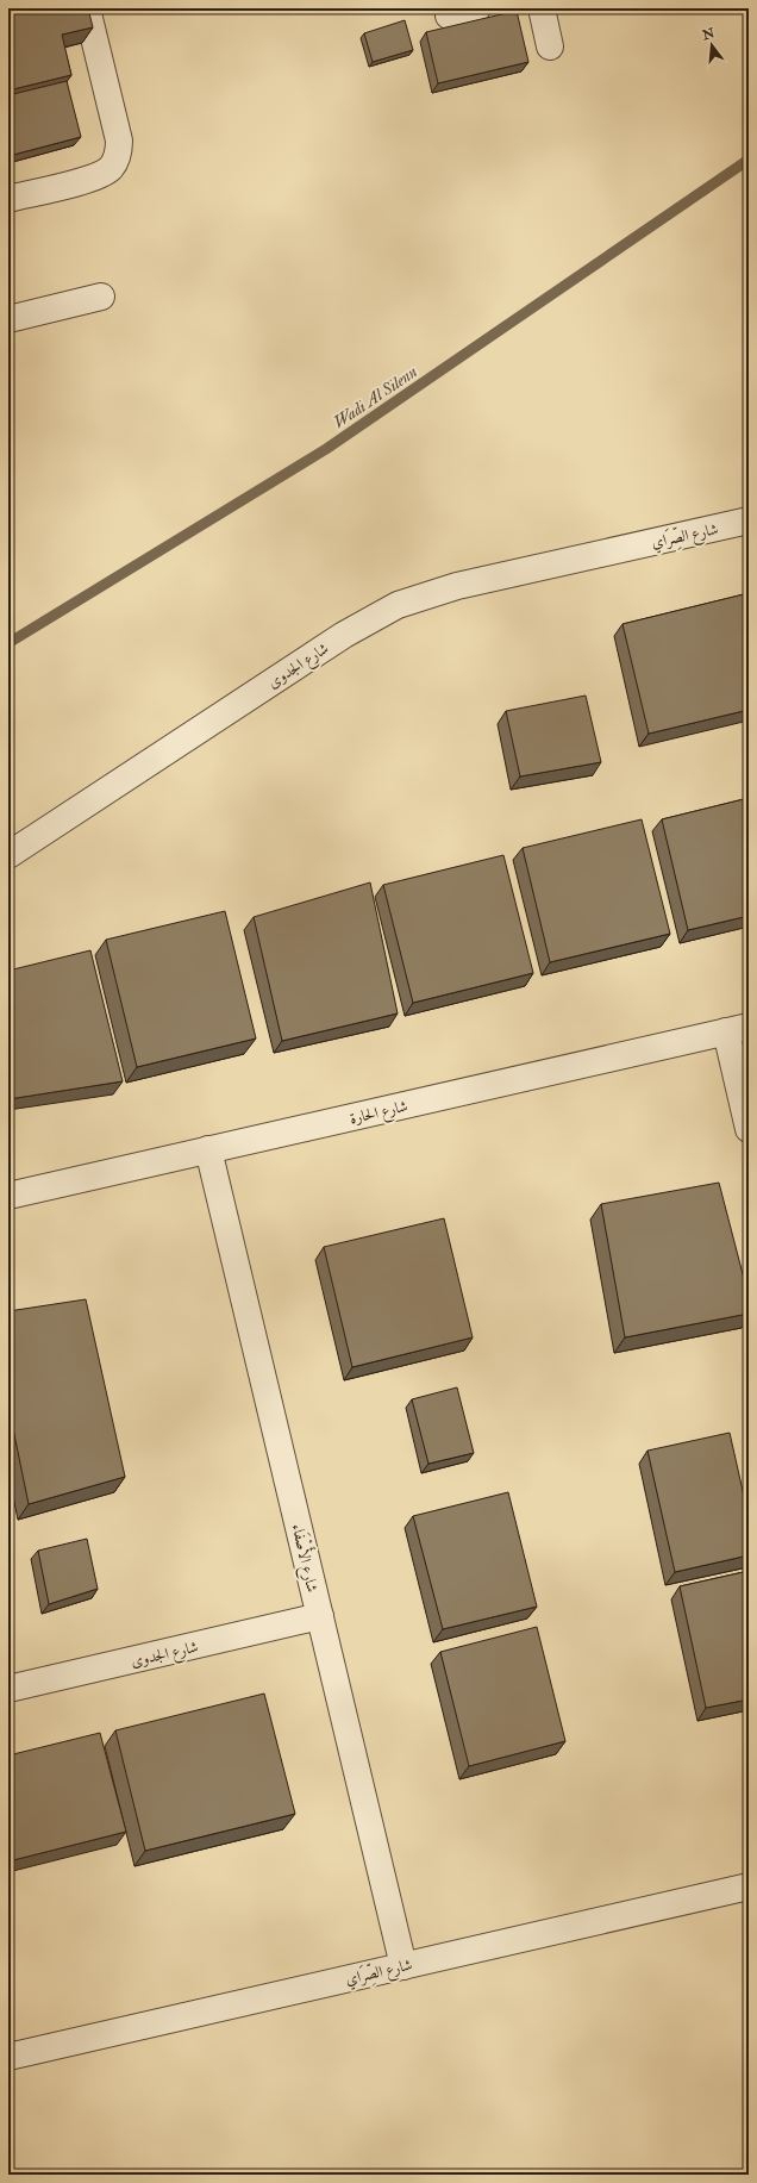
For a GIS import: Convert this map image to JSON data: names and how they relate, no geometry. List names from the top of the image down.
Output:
{
  "streets": {
    "street": [
      "شارع الصِّرَاي",
      "شارع الجدوى",
      "شارع الحارة",
      "شارع الأَصْفَاء"
    ]
  },
  "crossings": [
    ["شارع الصِّرَاي", "شارع الجدوى"],
    ["شارع الصِّرَاي", "شارع الأَصْفَاء"],
    ["شارع الجدوى", "شارع الأَصْفَاء"],
    ["شارع الحارة", "شارع الأَصْفَاء"]
  ],
  "water": ["Wadi Al Silenn"],
  "north": "top"
}
